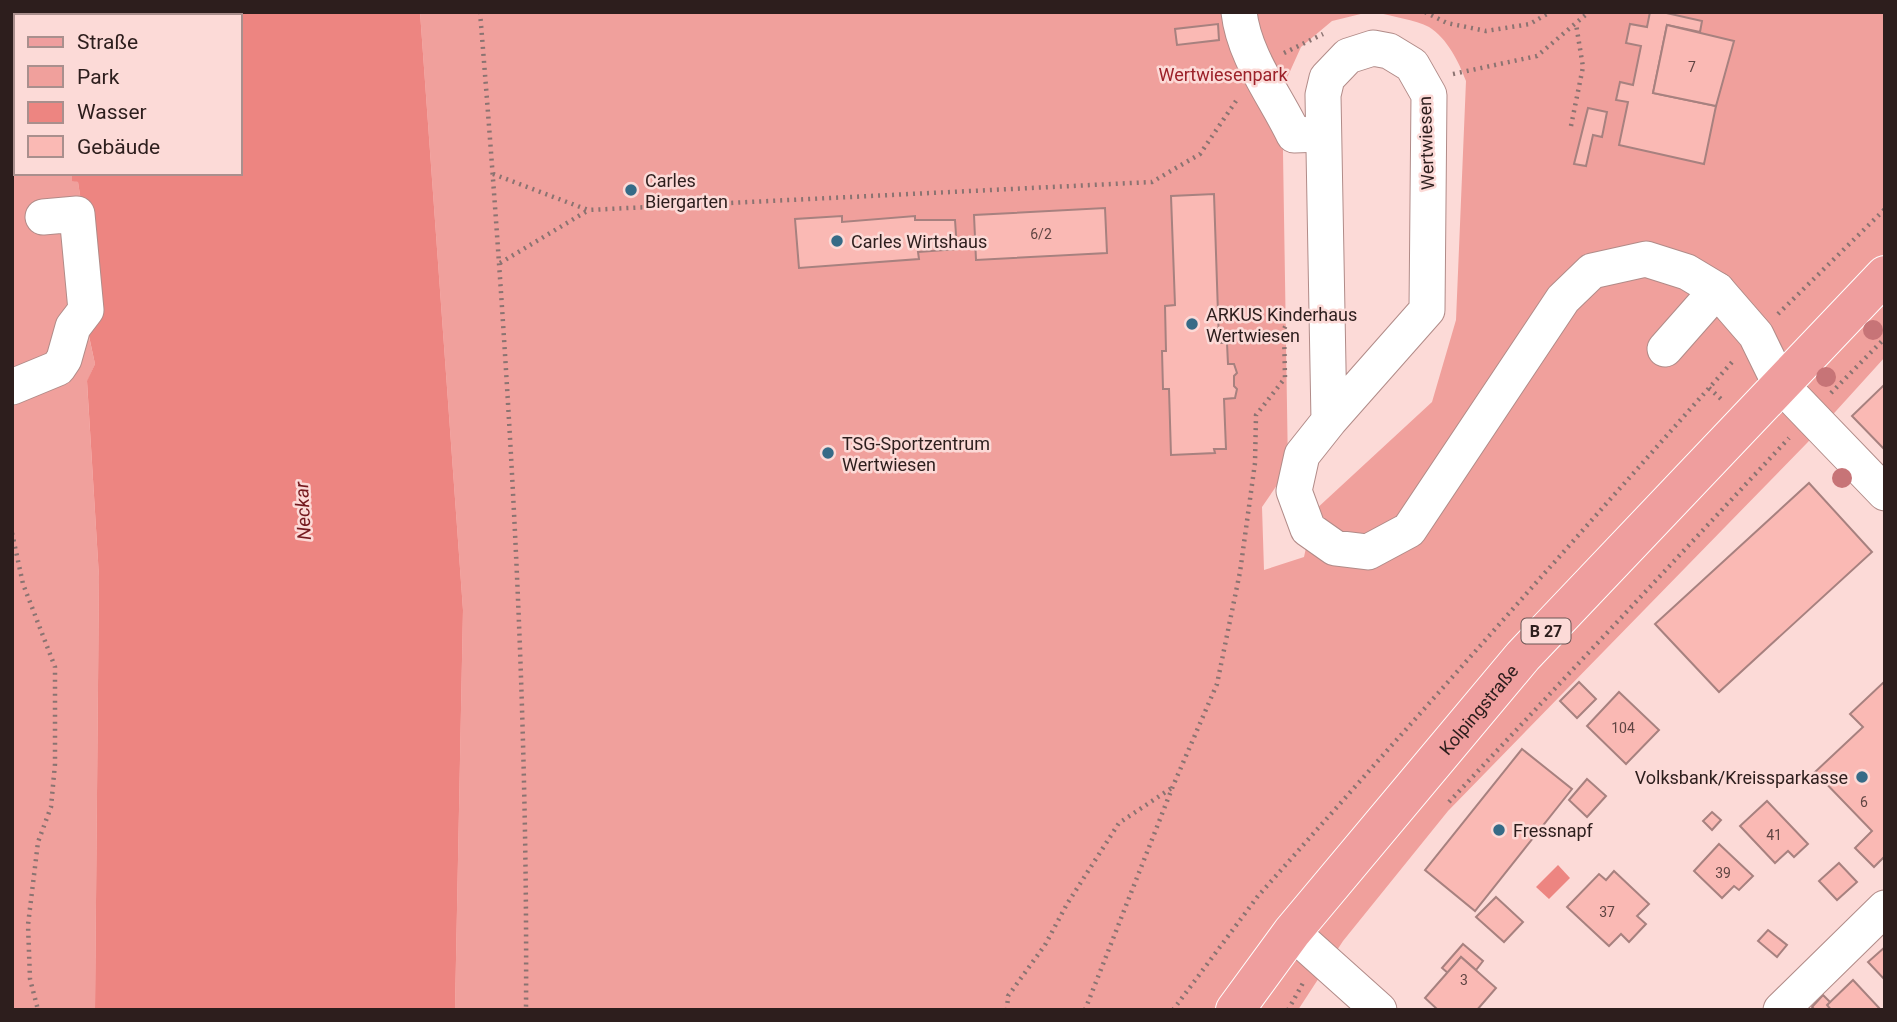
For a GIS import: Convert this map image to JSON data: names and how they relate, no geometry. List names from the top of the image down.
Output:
{
  "streets": {
    "main road": ["B 27", "Kolpingstraße"],
    "street": ["Wertwiesen"]
  },
  "crossings": [
    ["Wertwiesen", "Kolpingstraße"]
  ],
  "water": ["Neckar"],
  "parks": ["Wertwiesenpark"],
  "places": [
    "Carles Biergarten",
    "Carles Wirtshaus",
    "ARKUS Kinderhaus Wertwiesen",
    "TSG-Sportzentrum Wertwiesen",
    "Volksbank/Kreissparkasse",
    "Fressnapf"
  ],
  "house_numbers": [
    "7",
    "6/2",
    "104",
    "6",
    "41",
    "39",
    "37",
    "3"
  ],
  "legend": [
    "Straße",
    "Park",
    "Wasser",
    "Gebäude"
  ]
}
